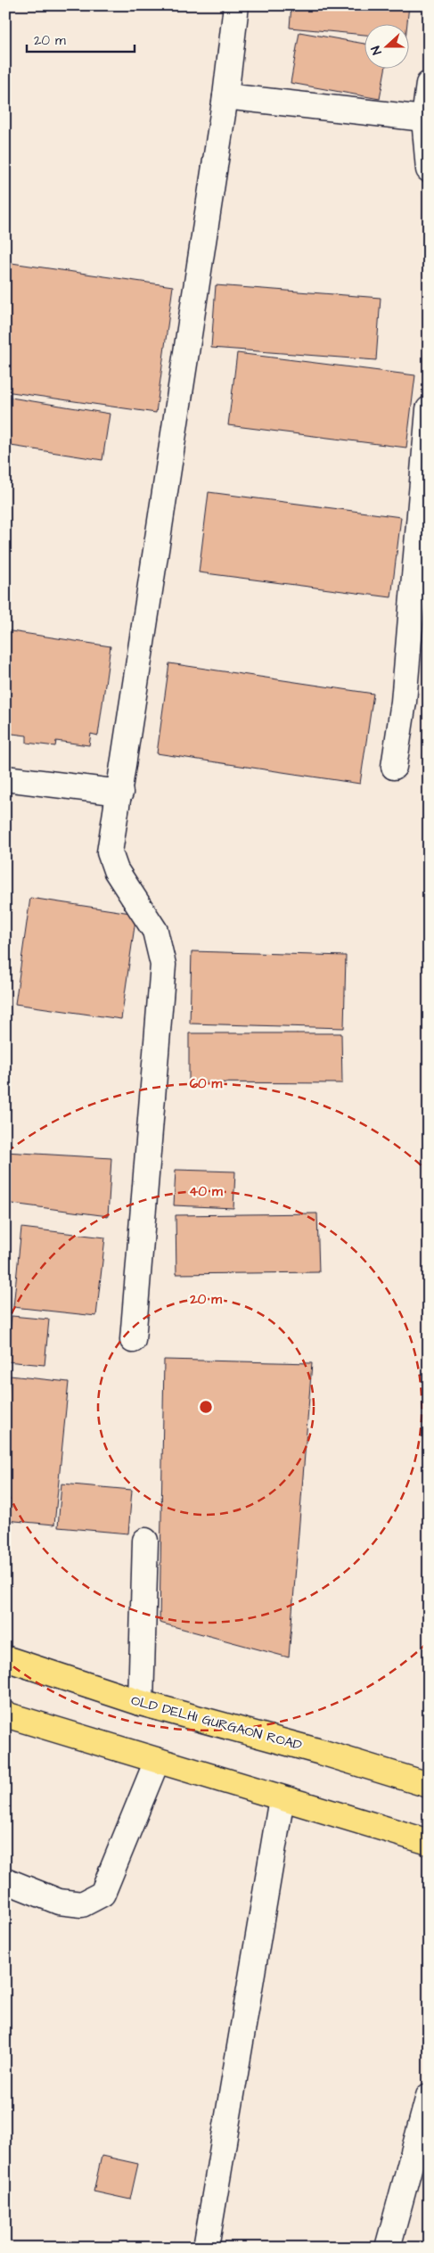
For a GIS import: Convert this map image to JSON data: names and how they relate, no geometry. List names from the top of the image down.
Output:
{
  "streets": {
    "main road": ["OLD DELHI GURGAON ROAD"]
  },
  "scale_bar": "20 m",
  "north": "left",
  "rings": ["60 m", "40 m", "20 m"]
}
